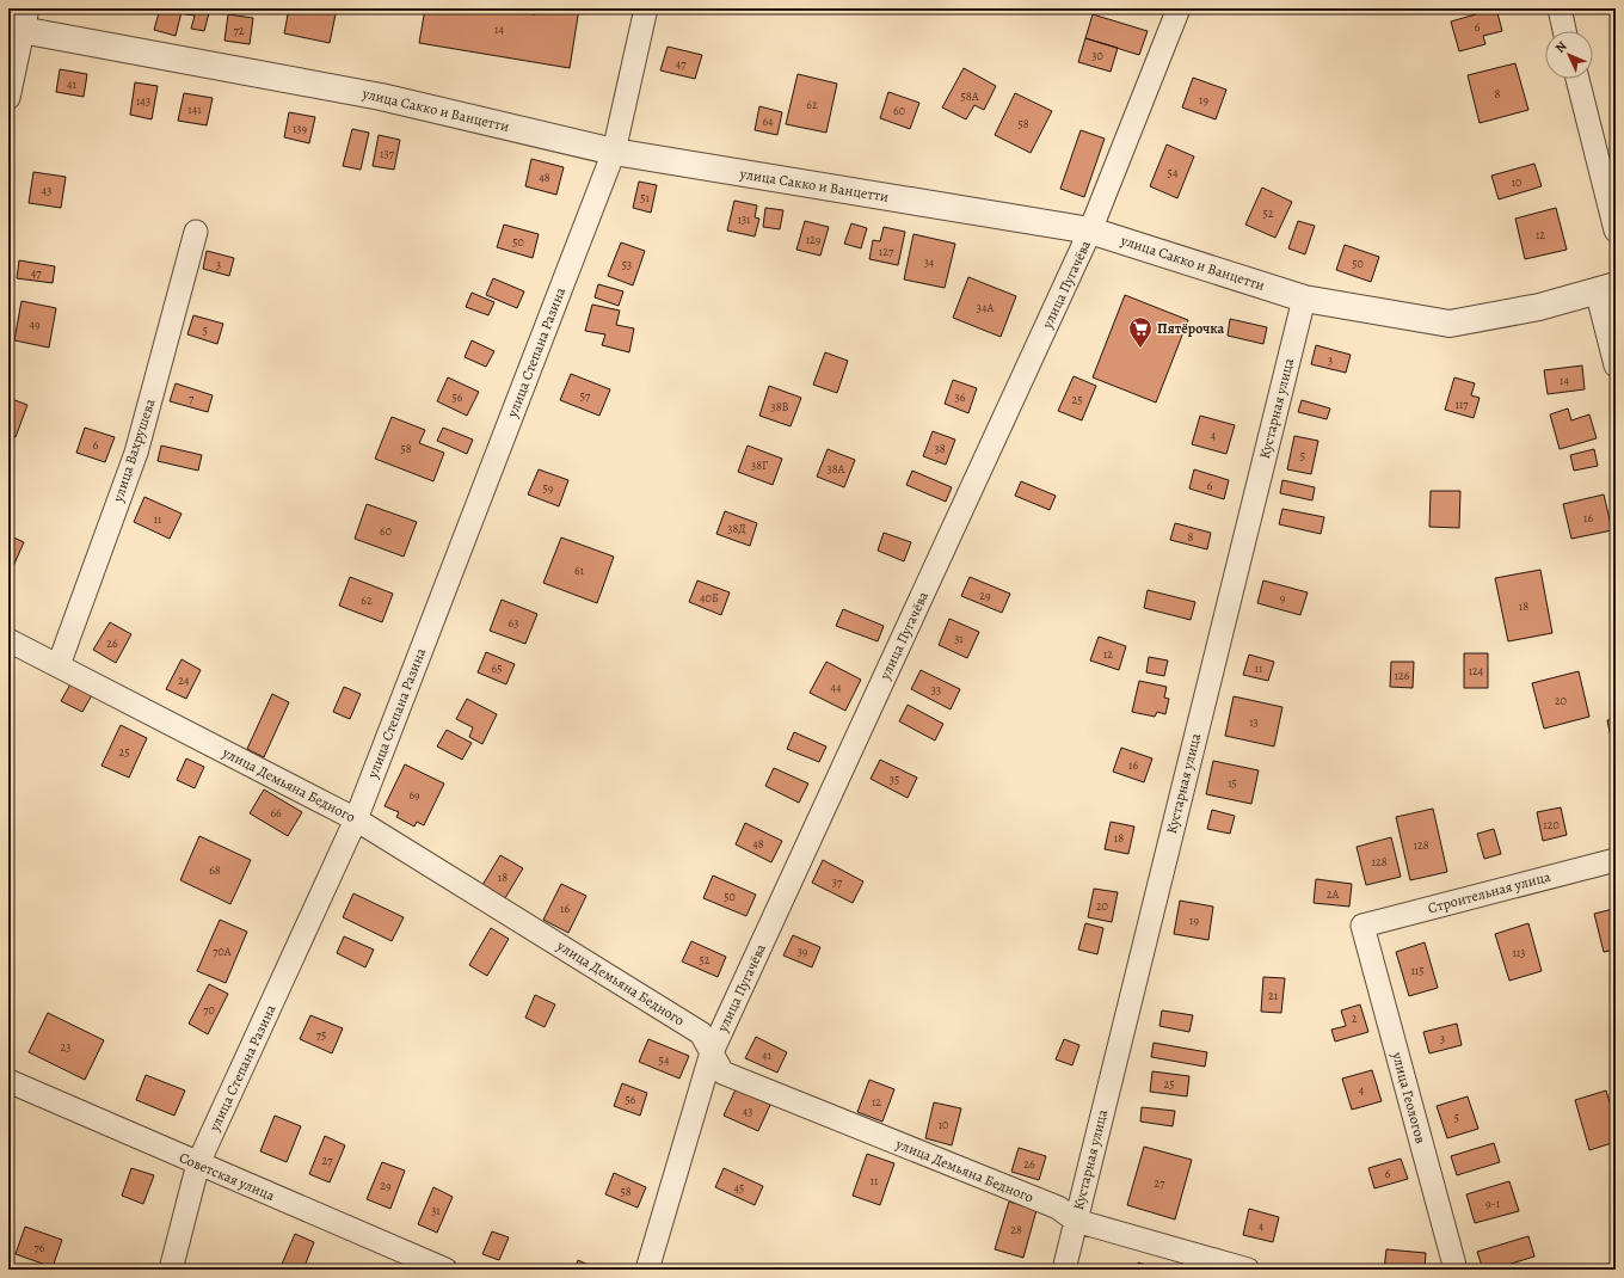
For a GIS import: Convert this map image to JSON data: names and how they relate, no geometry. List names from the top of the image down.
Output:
{
  "streets": {
    "street": [
      "улица Сакко и Ванцетти",
      "улица Пугачёва",
      "улица Степана Разина",
      "Кустарная улица",
      "улица Вахрушева",
      "улица Демьяна Бедного",
      "Строительная улица",
      "улица Геологов",
      "Советская улица"
    ]
  },
  "crossings": [
    ["улица Сакко и Ванцетти", "улица Пугачёва"],
    ["улица Сакко и Ванцетти", "улица Степана Разина"],
    ["улица Сакко и Ванцетти", "Кустарная улица"],
    ["улица Пугачёва", "улица Демьяна Бедного"],
    ["улица Степана Разина", "улица Демьяна Бедного"],
    ["улица Степана Разина", "Советская улица"],
    ["Кустарная улица", "улица Демьяна Бедного"],
    ["улица Вахрушева", "улица Демьяна Бедного"],
    ["Строительная улица", "улица Геологов"]
  ],
  "places": {
    "supermarket": ["Пятёрочка"]
  },
  "house_numbers": [
    "6",
    "14",
    "72",
    "30",
    "47",
    "41",
    "8",
    "58А",
    "19",
    "143",
    "62",
    "141",
    "60",
    "64",
    "58",
    "139",
    "137",
    "54",
    "48",
    "10",
    "43",
    "51",
    "52",
    "131",
    "12",
    "129",
    "50",
    "127",
    "34",
    "50",
    "3",
    "53",
    "47",
    "34А",
    "49",
    "5",
    "3",
    "14",
    "57",
    "56",
    "36",
    "7",
    "25",
    "117",
    "38В",
    "4",
    "6",
    "58",
    "38",
    "5",
    "38Г",
    "38А",
    "6",
    "59",
    "16",
    "11",
    "38Д",
    "60",
    "8",
    "61",
    "29",
    "40Б",
    "9",
    "62",
    "18",
    "63",
    "31",
    "26",
    "12",
    "65",
    "11",
    "124",
    "126",
    "24",
    "44",
    "33",
    "20",
    "13",
    "25",
    "16",
    "35",
    "15",
    "69",
    "66",
    "120",
    "18",
    "48",
    "128",
    "128",
    "68",
    "18",
    "37",
    "2А",
    "50",
    "20",
    "16",
    "19",
    "70А",
    "39",
    "113",
    "52",
    "115",
    "21",
    "70",
    "2",
    "75",
    "3",
    "23",
    "41",
    "54",
    "25",
    "4",
    "56",
    "12",
    "43",
    "5",
    "10",
    "27",
    "26",
    "6",
    "11",
    "27",
    "29",
    "45",
    "58",
    "9-1",
    "31",
    "4",
    "28",
    "76"
  ],
  "north": "top left"
}
